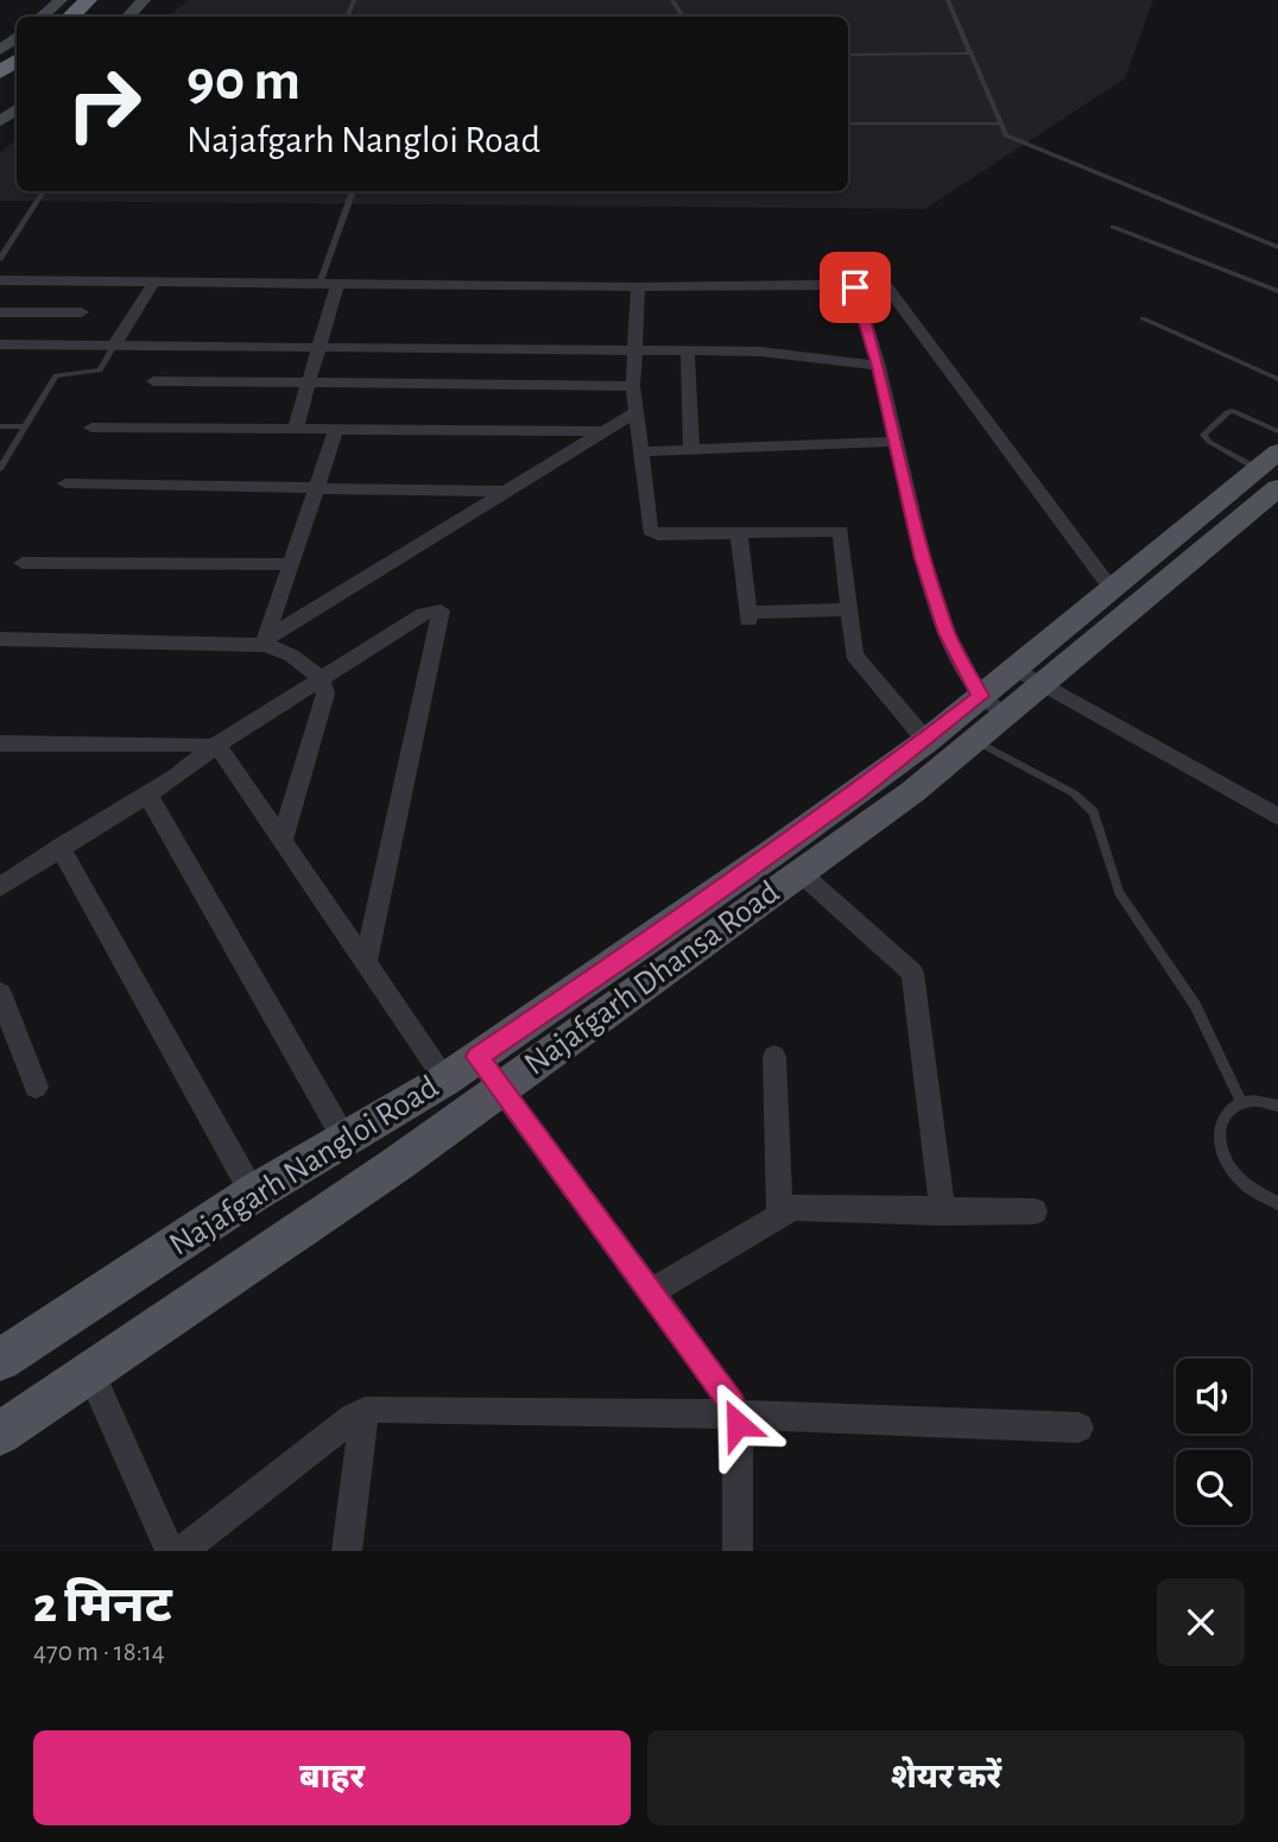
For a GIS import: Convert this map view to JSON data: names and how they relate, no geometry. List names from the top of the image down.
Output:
{
  "streets": {
    "main road": ["Najafgarh Dhansa Road", "Najafgarh Nangloi Road"]
  },
  "crossings": [
    ["Najafgarh Dhansa Road", "Najafgarh Nangloi Road"]
  ],
  "page": {
    "turn": ["90 m", "Najafgarh Nangloi Road"],
    "heading": ["2 मिनट", "470 m · 18:14"],
    "buttons": ["बाहर", "शेयर करें"]
  }
}
